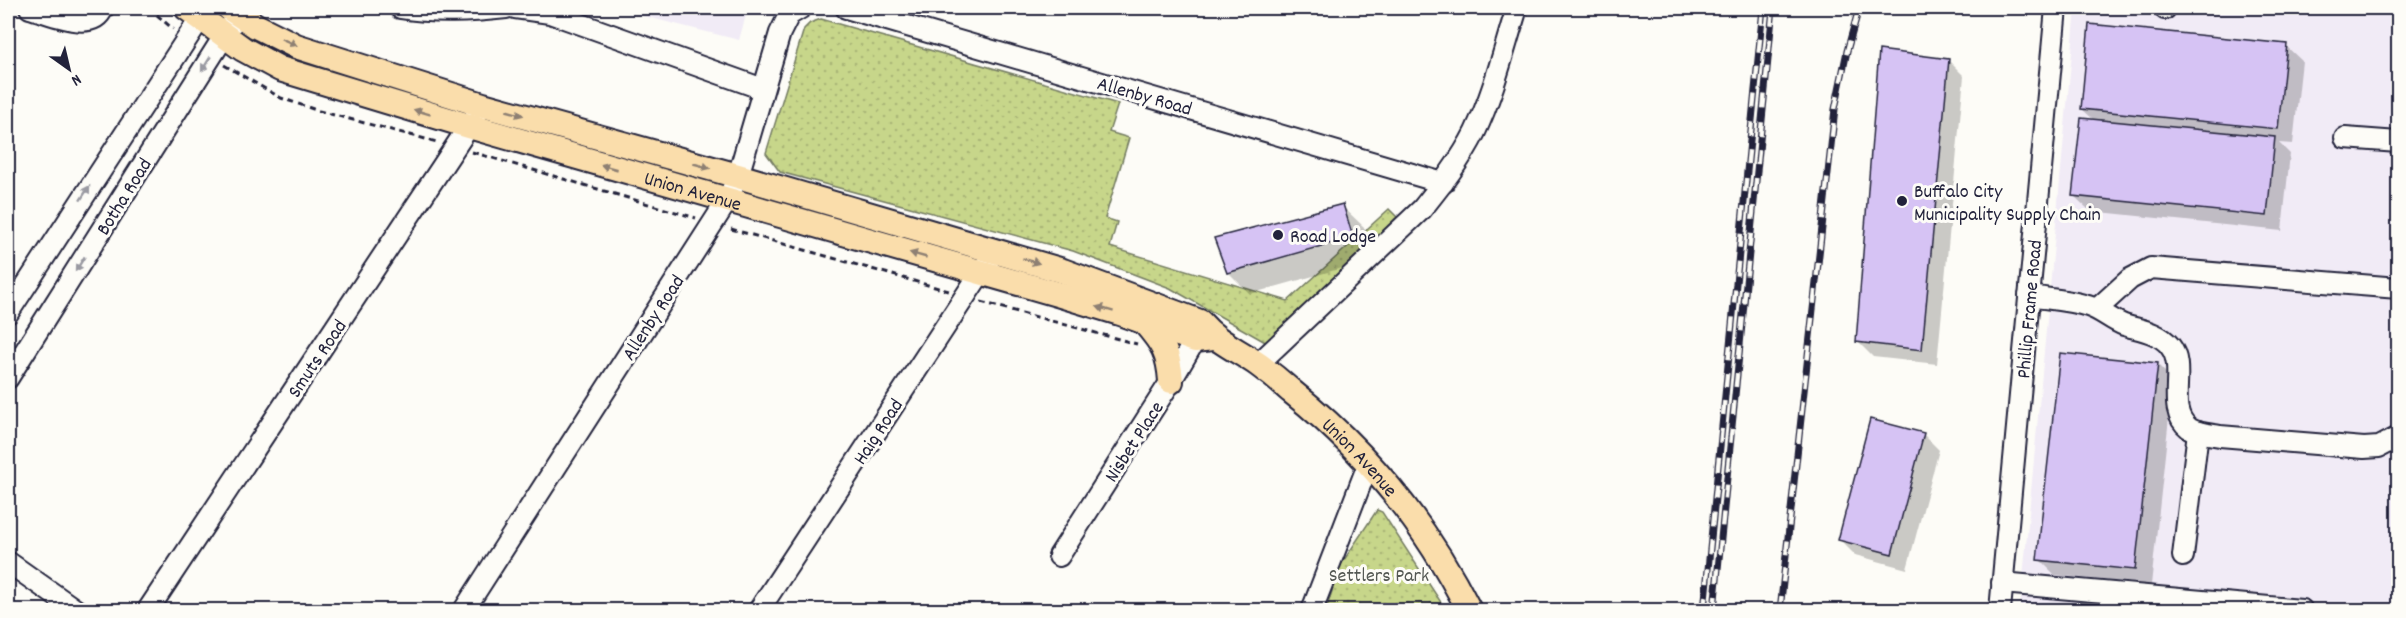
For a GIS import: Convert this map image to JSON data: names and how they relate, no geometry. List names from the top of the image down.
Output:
{
  "streets": {
    "main road": ["Union Avenue"],
    "street": [
      "Allenby Road",
      "Botha Road",
      "Phillip Frame Road",
      "Smuts Road",
      "Haig Road",
      "Nisbet Place"
    ]
  },
  "crossings": [
    ["Allenby Road", "Union Avenue"],
    ["Union Avenue", "Botha Road"],
    ["Union Avenue", "Smuts Road"],
    ["Union Avenue", "Haig Road"],
    ["Union Avenue", "Nisbet Place"]
  ],
  "parks": ["Settlers Park"],
  "places": ["Buffalo City Municipality Supply Chain", "Road Lodge"],
  "north": "bottom right"
}
